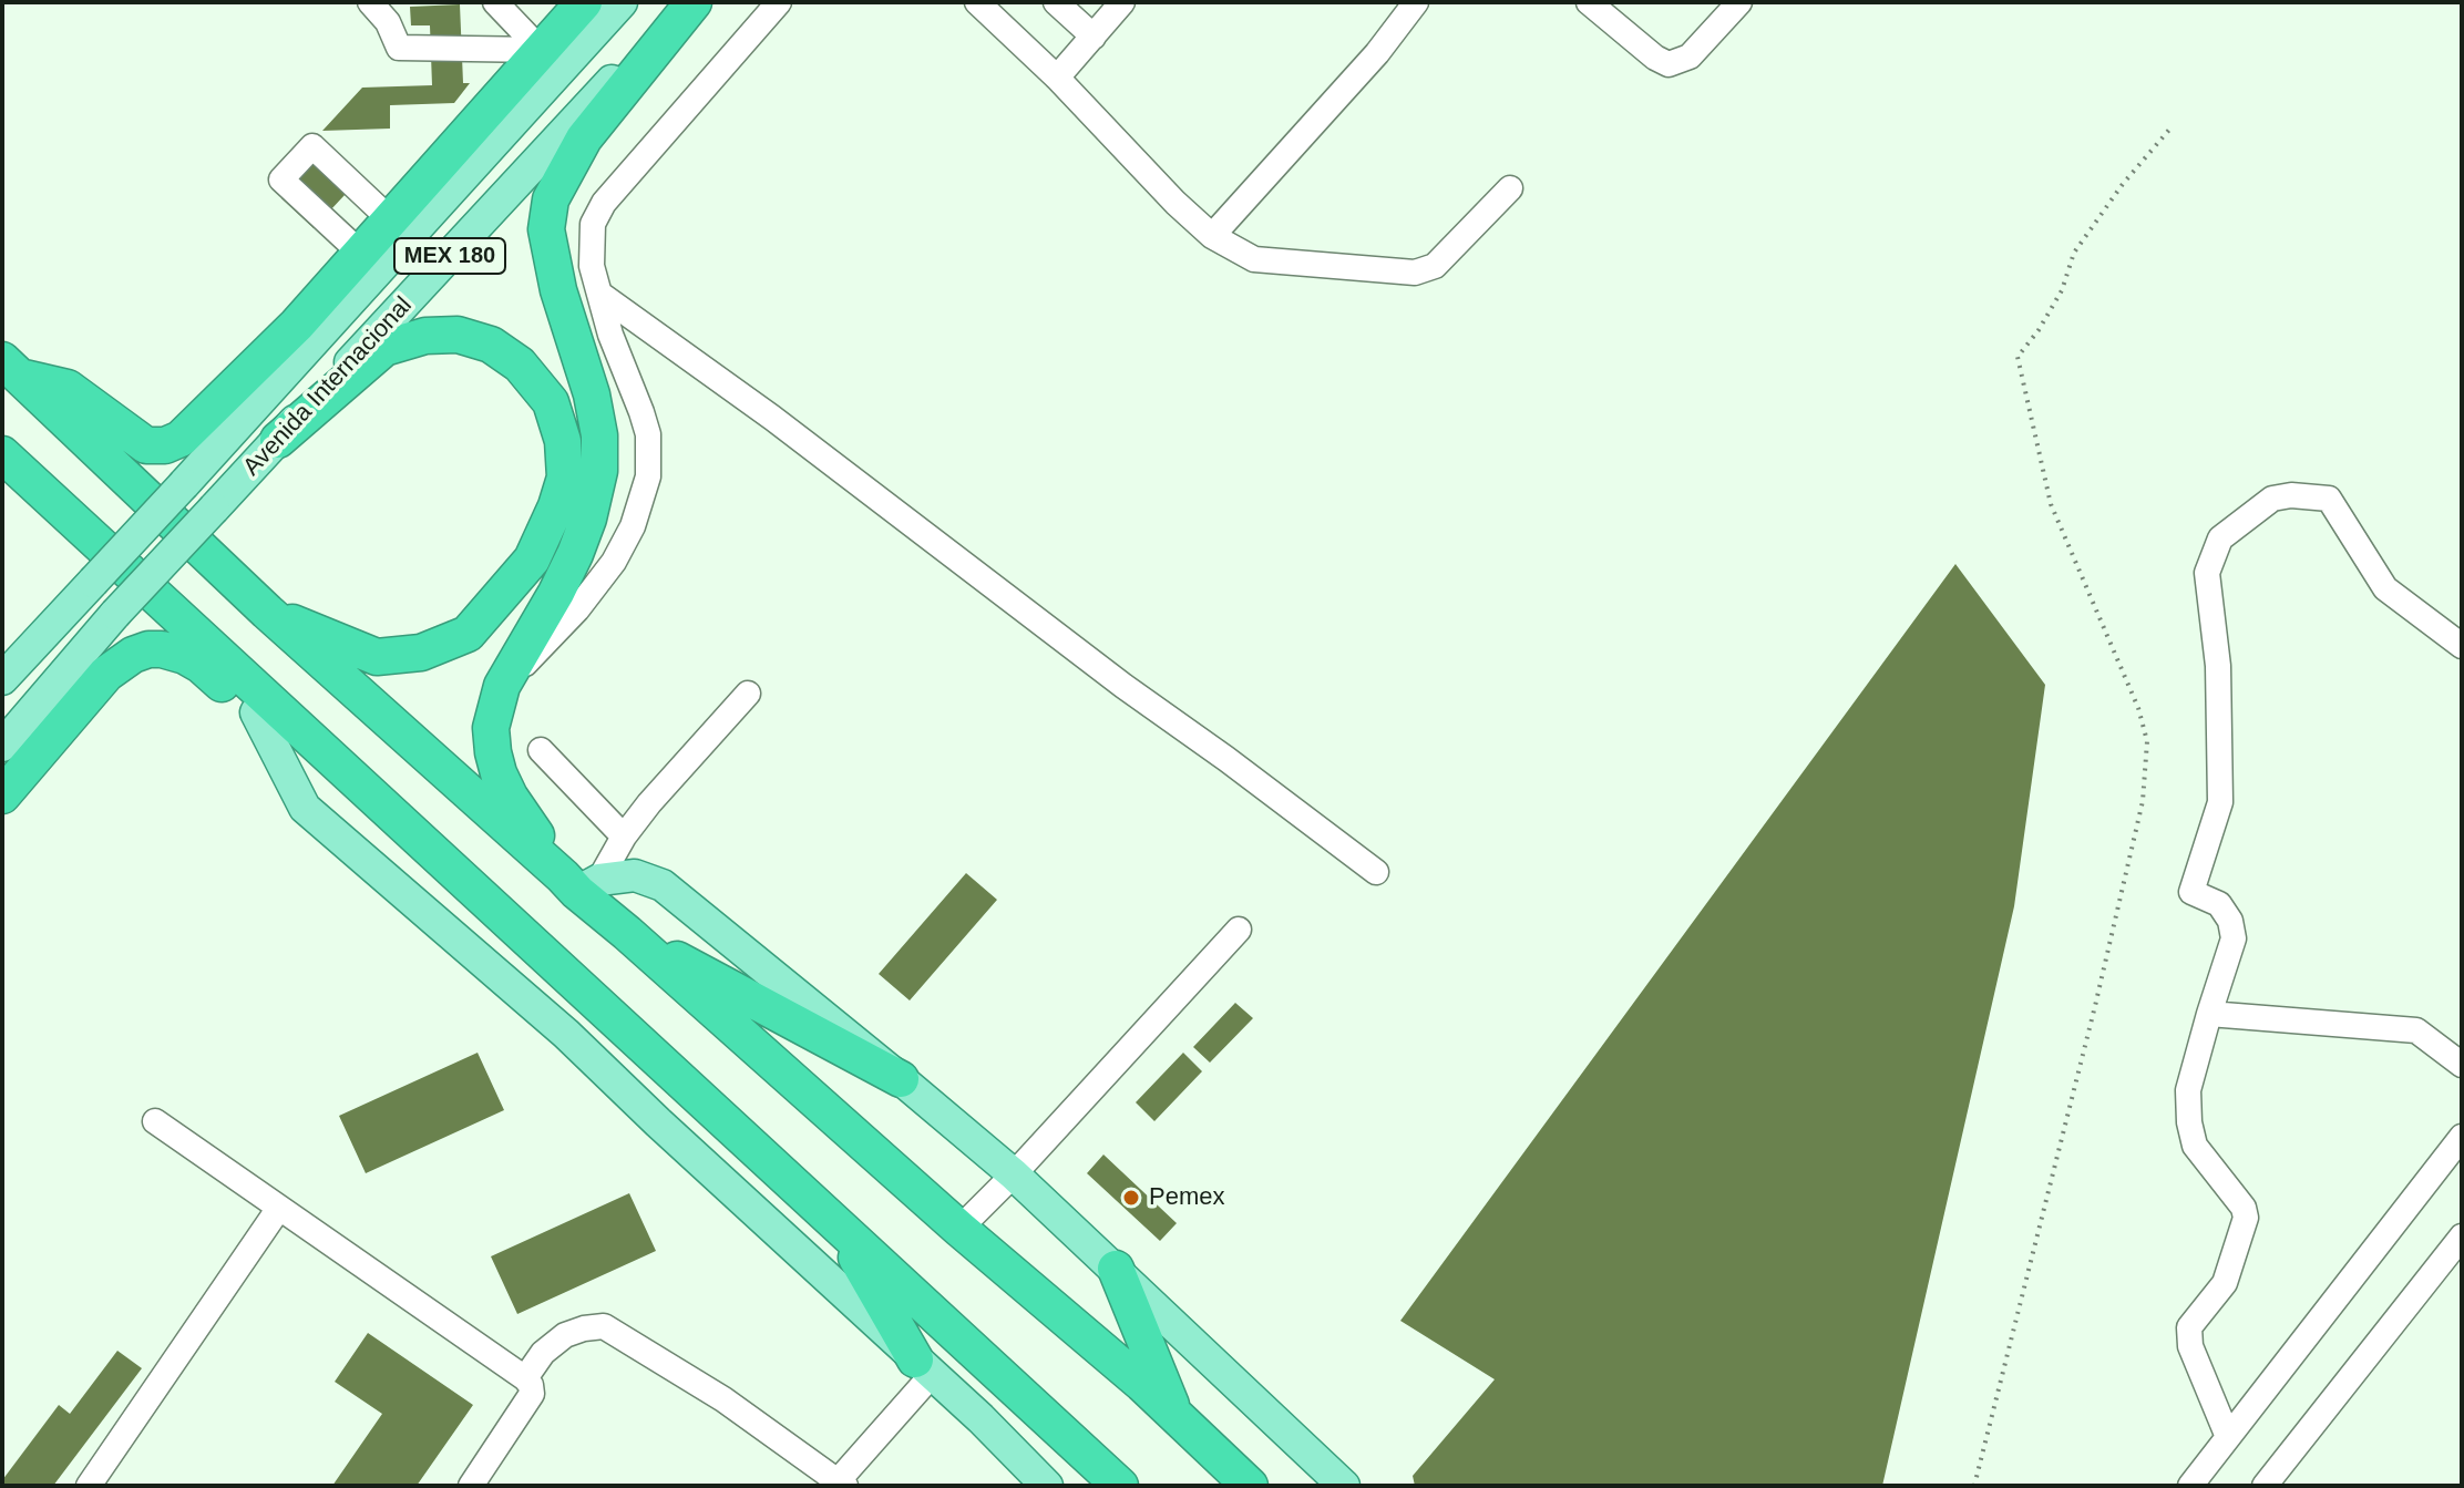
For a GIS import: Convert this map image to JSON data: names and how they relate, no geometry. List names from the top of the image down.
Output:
{
  "streets": {
    "main road": ["MEX 180", "Avenida Internacional"]
  },
  "places": ["Pemex"]
}
